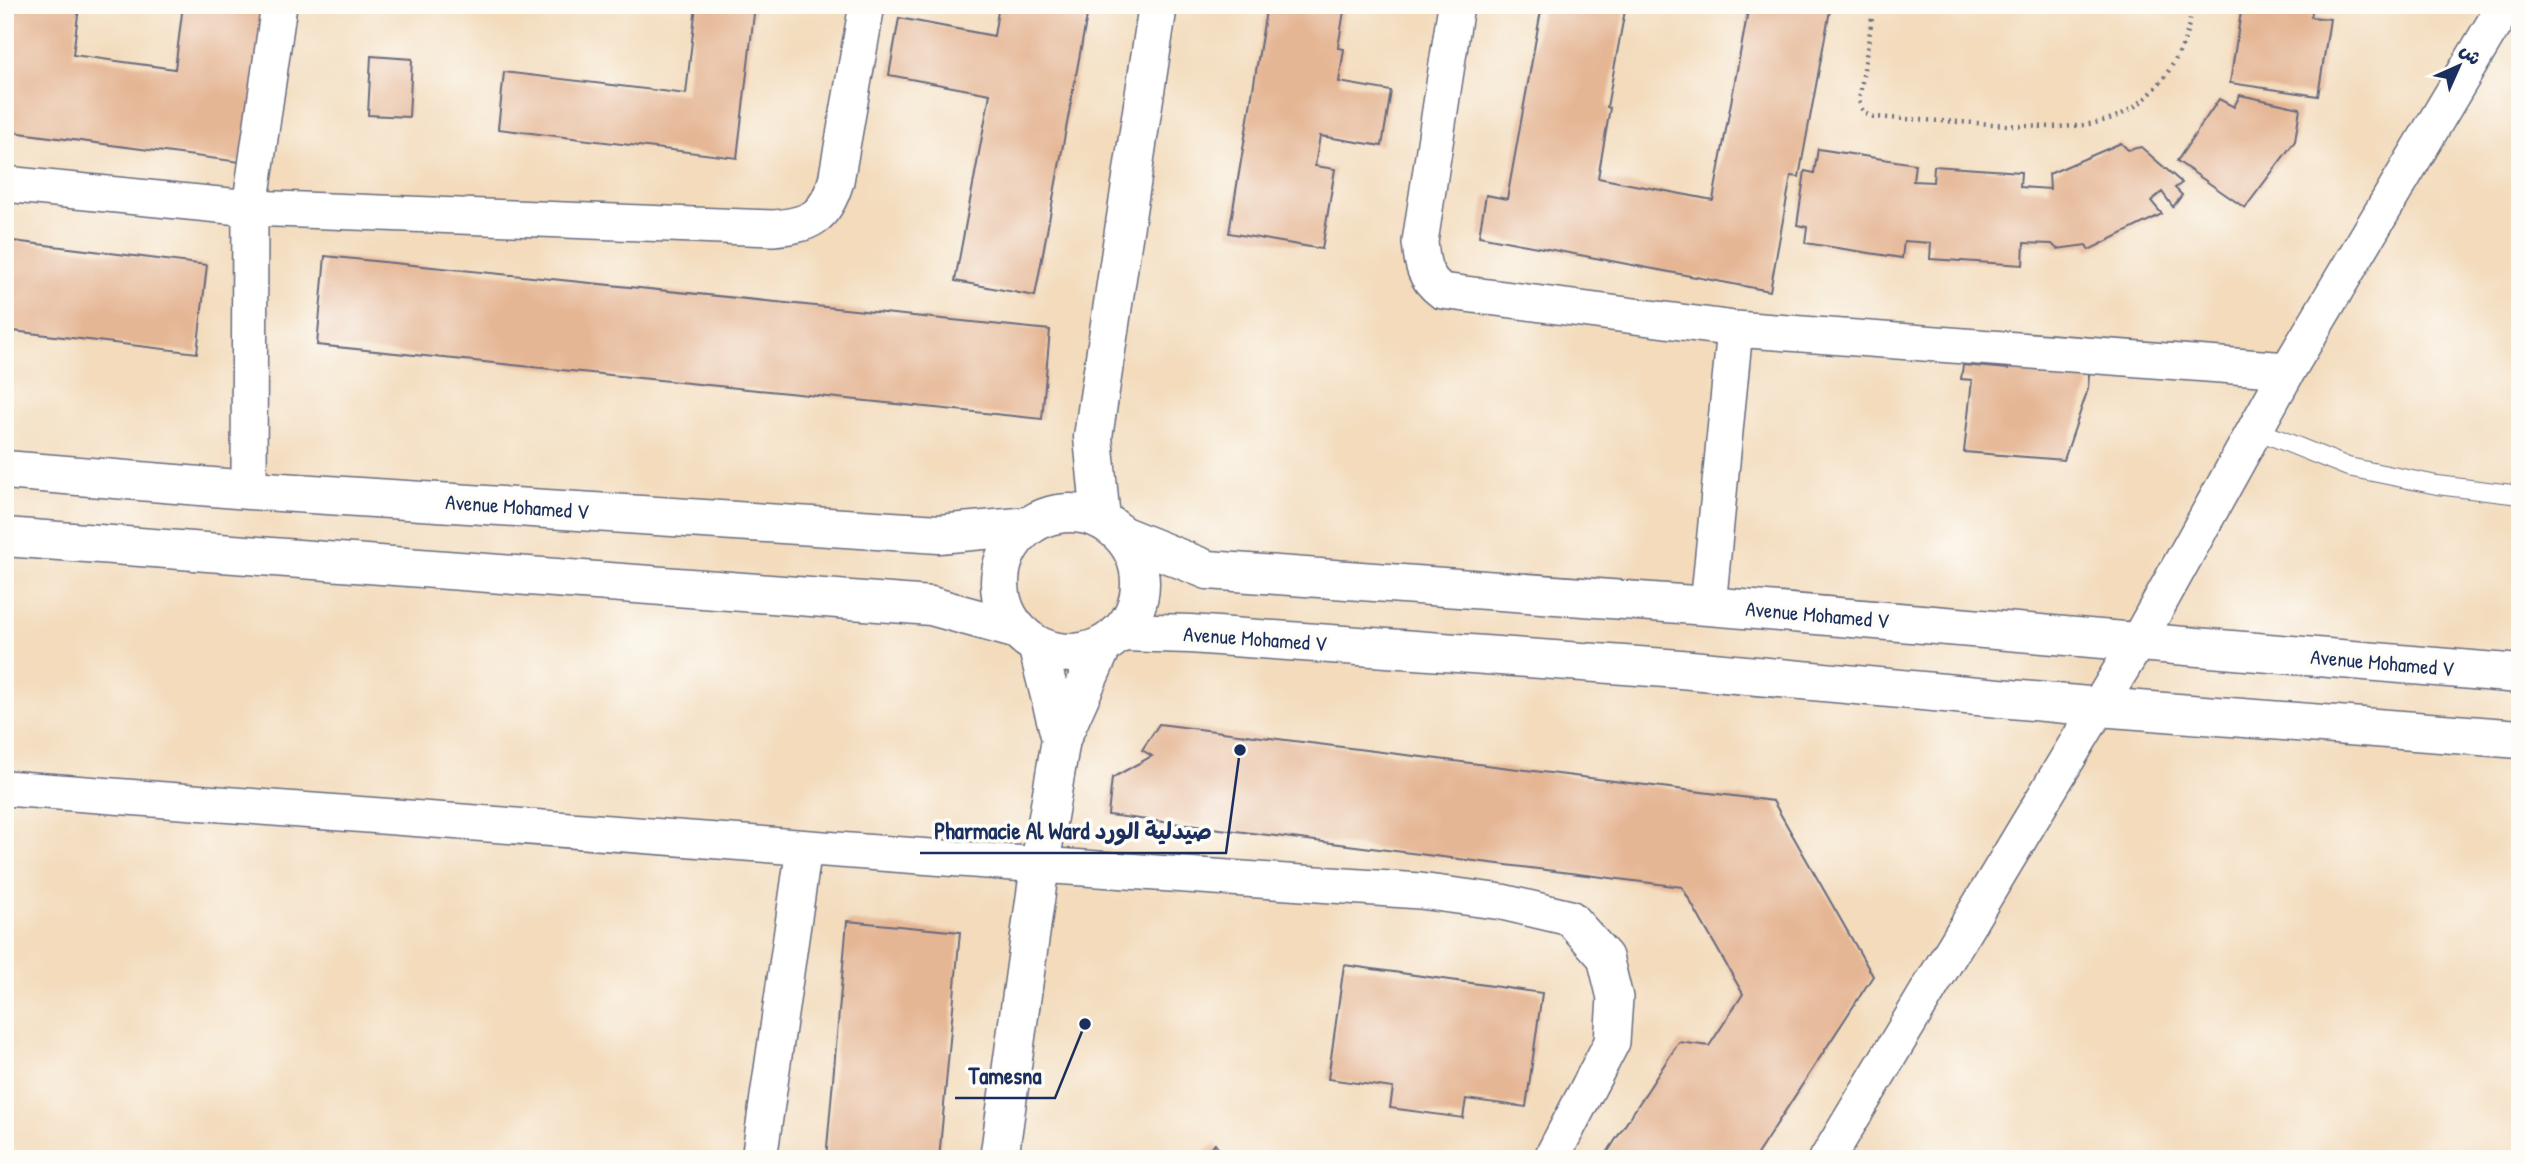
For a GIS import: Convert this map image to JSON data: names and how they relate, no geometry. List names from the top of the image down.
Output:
{
  "streets": {
    "street": ["Avenue Mohamed V"]
  },
  "places": ["Pharmacie Al Ward صيدلية الورد", "Tamesna"],
  "north": "top right"
}
